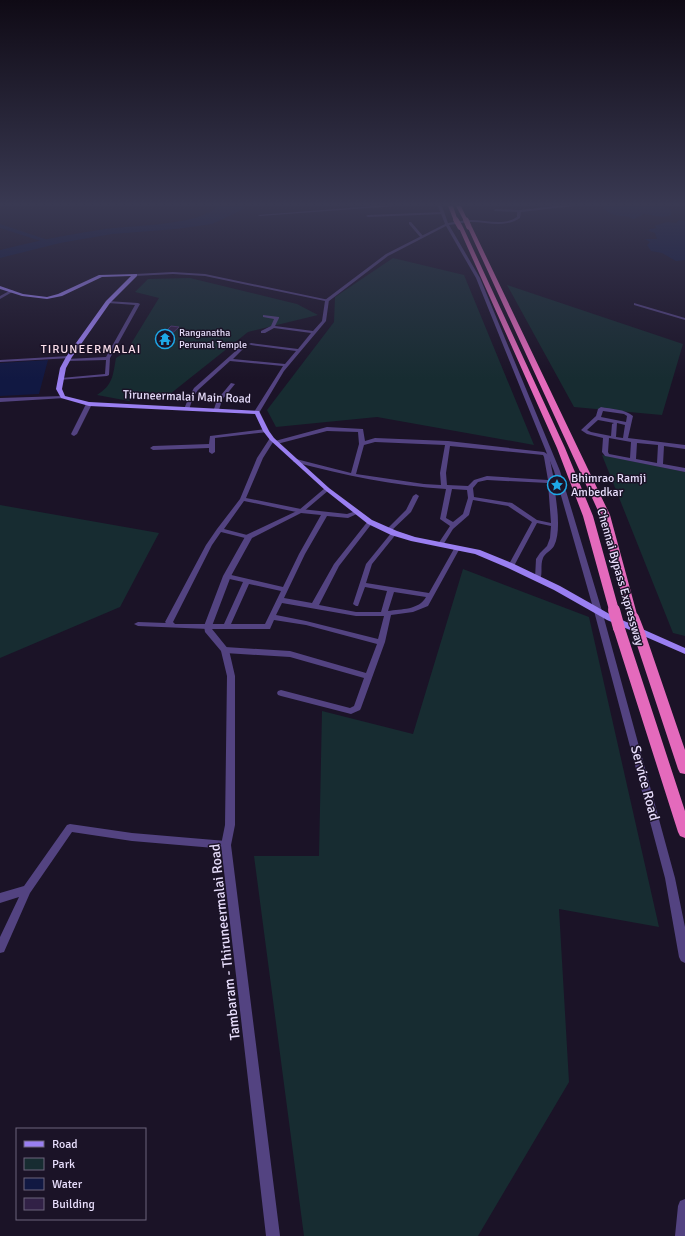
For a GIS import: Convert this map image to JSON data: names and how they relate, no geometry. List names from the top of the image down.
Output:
{
  "streets": {
    "highway": ["Chennai Bypass Expressway"],
    "main road": ["Tiruneermalai Main Road"],
    "street": ["Service Road", "Tambaram - Thiruneermalai Road"]
  },
  "crossings": [
    ["Tiruneermalai Main Road", "Service Road"],
    ["Chennai Bypass Expressway", "Service Road"]
  ],
  "districts": ["TIRUNEERMALAI"],
  "places": {
    "temple": ["Ranganatha Perumal Temple"],
    "place": ["Bhimrao Ramji Ambedkar"]
  },
  "legend": [
    "Road",
    "Park",
    "Water",
    "Building"
  ]
}
